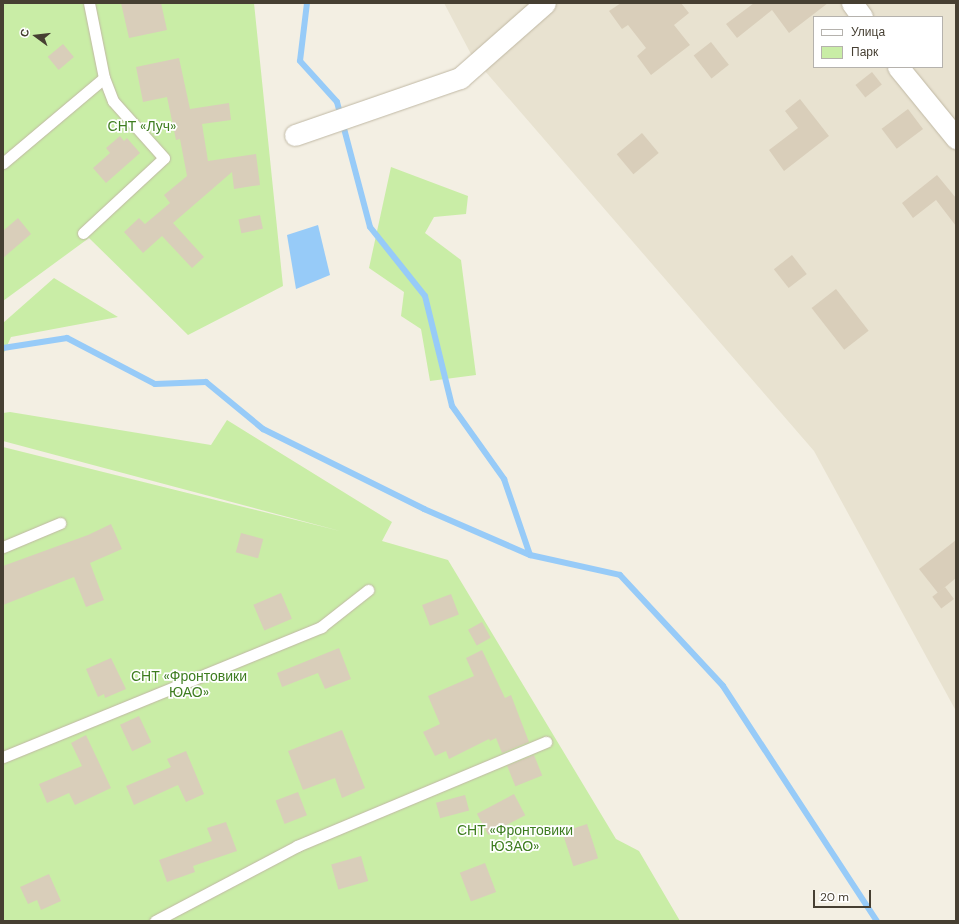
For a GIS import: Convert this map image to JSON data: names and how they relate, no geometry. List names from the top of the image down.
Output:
{
  "parks": ["СНТ «Луч»", "СНТ «Фронтовики ЮАО»", "СНТ «Фронтовики ЮЗАО»"],
  "legend": ["Улица", "Парк"],
  "scale_bar": "20 m",
  "north": "left"
}
